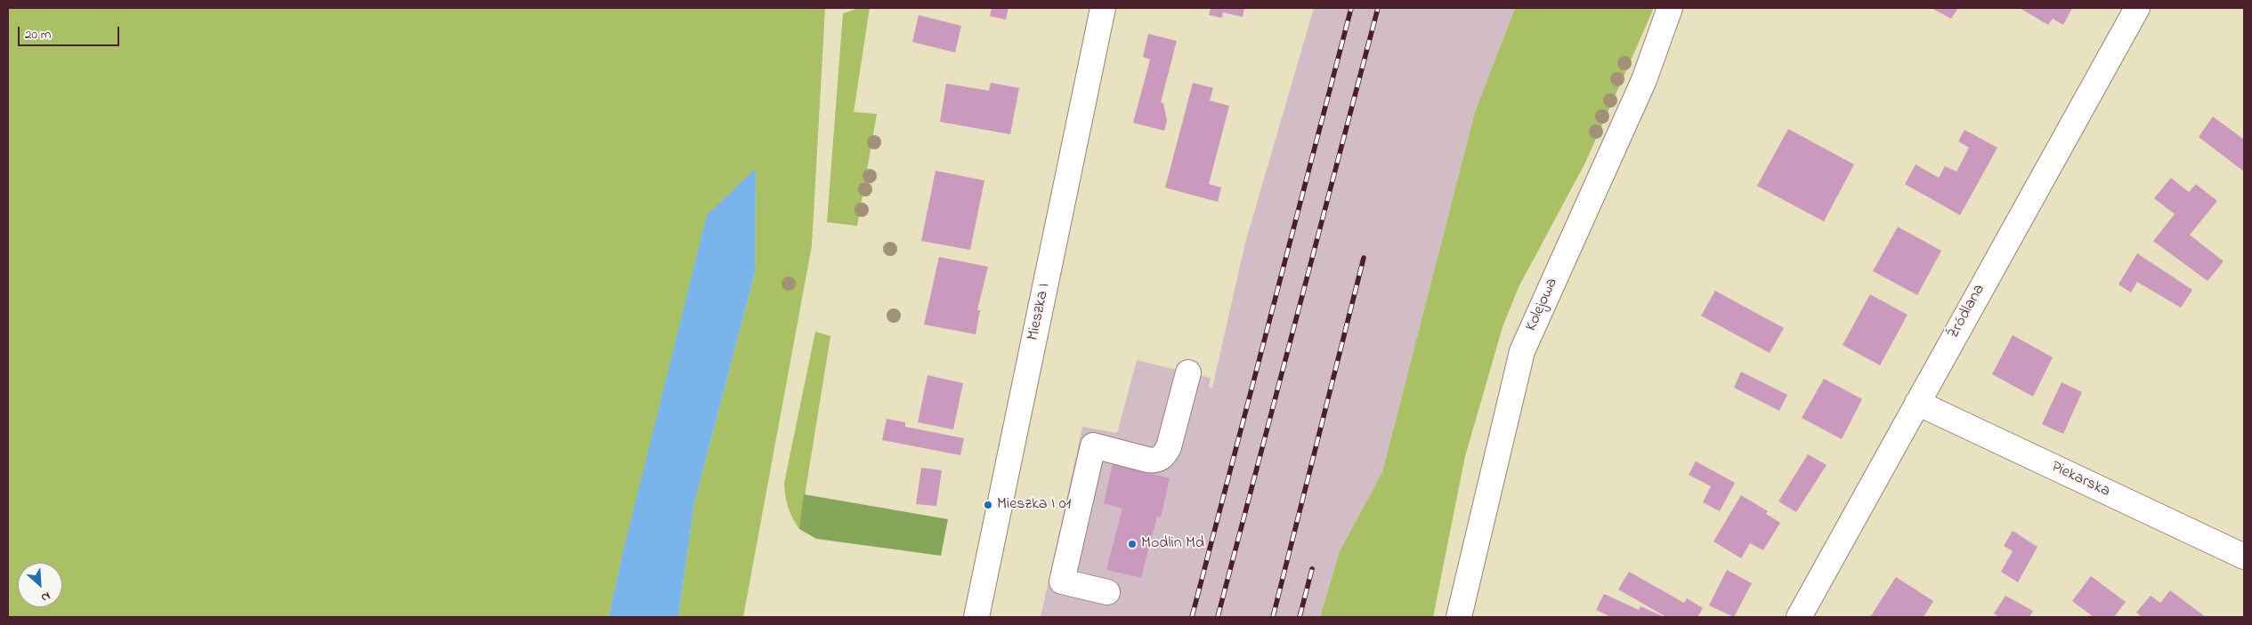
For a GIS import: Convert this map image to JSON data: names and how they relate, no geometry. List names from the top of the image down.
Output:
{
  "streets": {
    "street": [
      "Kolejowa",
      "Mieszka I",
      "Źródlana",
      "Piekarska"
    ]
  },
  "crossings": [
    ["Źródlana", "Piekarska"]
  ],
  "places": ["Mieszka I 01", "Modlin Md"],
  "scale_bar": "20 m",
  "north": "bottom right"
}
